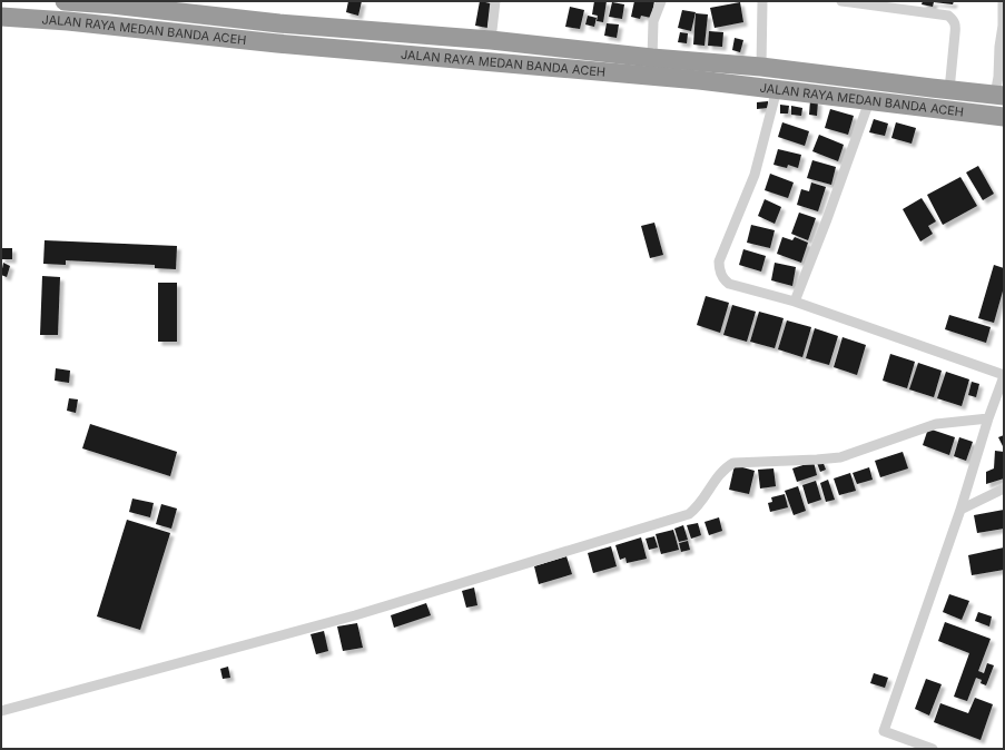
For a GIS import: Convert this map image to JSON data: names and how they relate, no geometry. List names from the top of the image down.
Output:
{
  "streets": {
    "highway": ["JALAN RAYA MEDAN BANDA ACEH"]
  }
}
